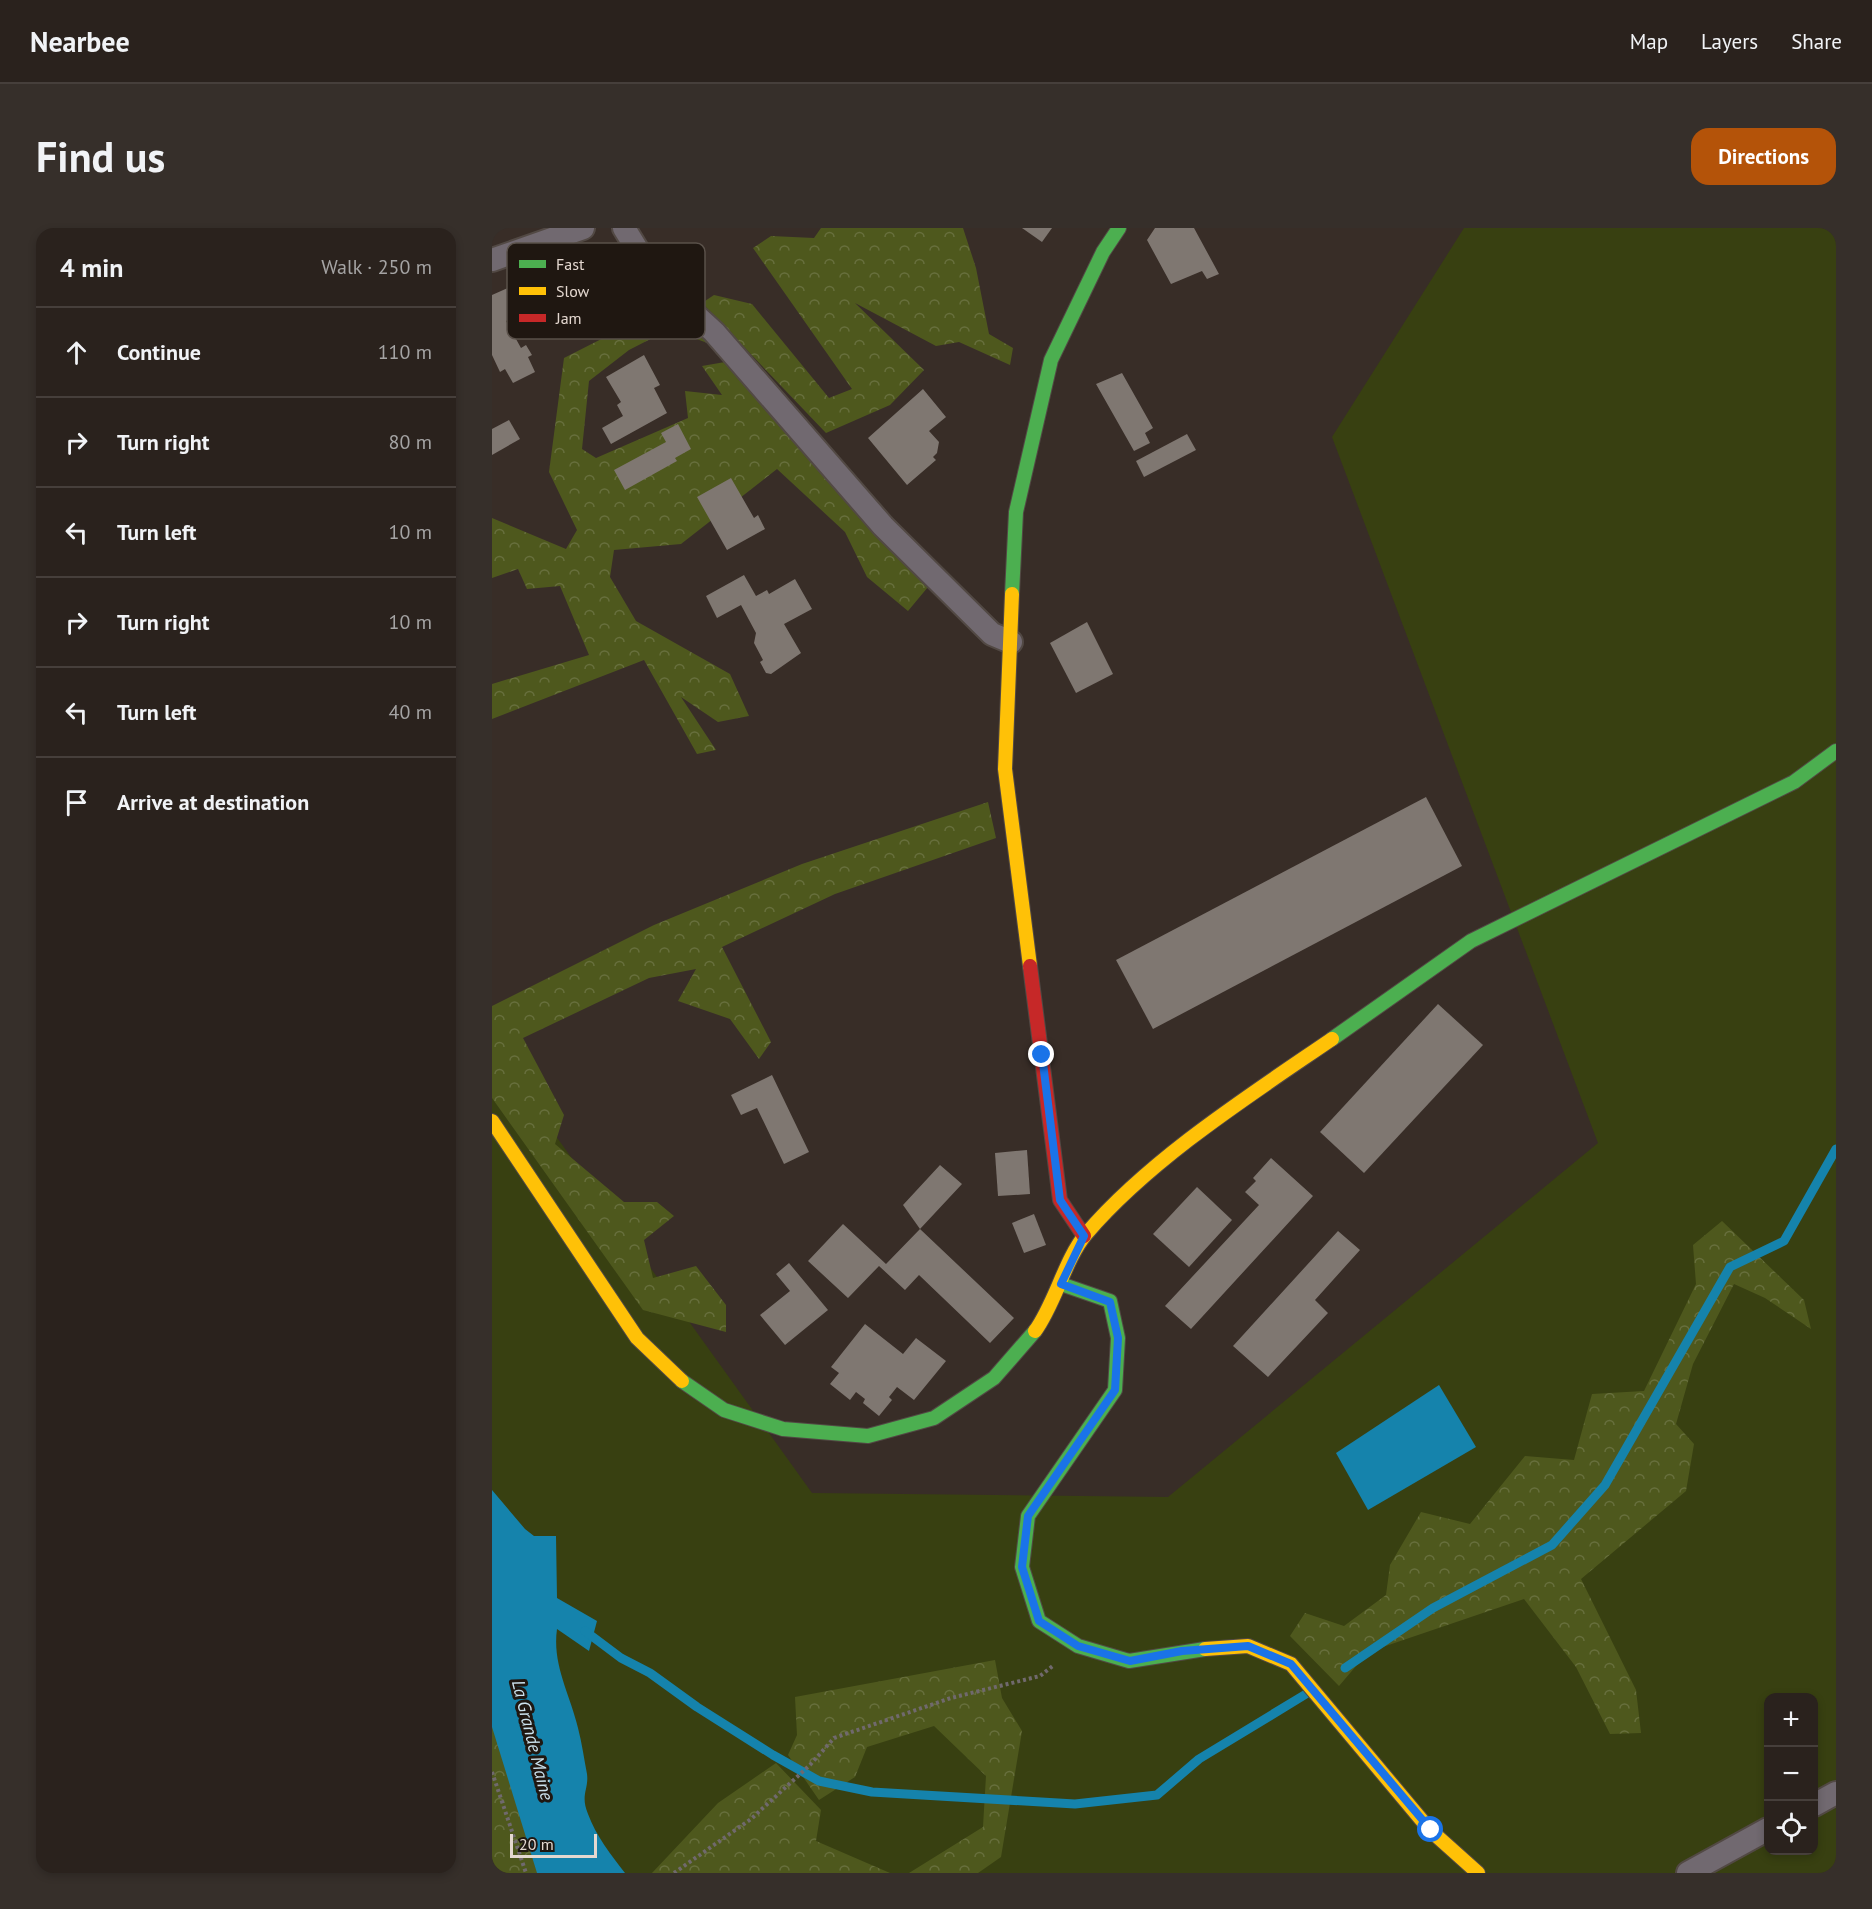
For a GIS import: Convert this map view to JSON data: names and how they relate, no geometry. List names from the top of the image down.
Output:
{
  "water": ["La Grande Maine"],
  "legend": ["Fast", "Slow", "Jam"],
  "scale_bar": "20 m",
  "page": {
    "header": "Nearbee",
    "nav": ["Map", "Layers", "Share"],
    "buttons": "Directions",
    "title": "Find us",
    "heading": ["4 min", "Walk · 250 m"],
    "list": [
      ["Continue", "110 m"],
      ["Turn right", "80 m"],
      ["Turn left", "10 m"],
      ["Turn right", "10 m"],
      ["Turn left", "40 m"],
      "Arrive at destination"
    ],
    "map_buttons": ["+", "−"],
    "scale": "20 m"
  }
}
